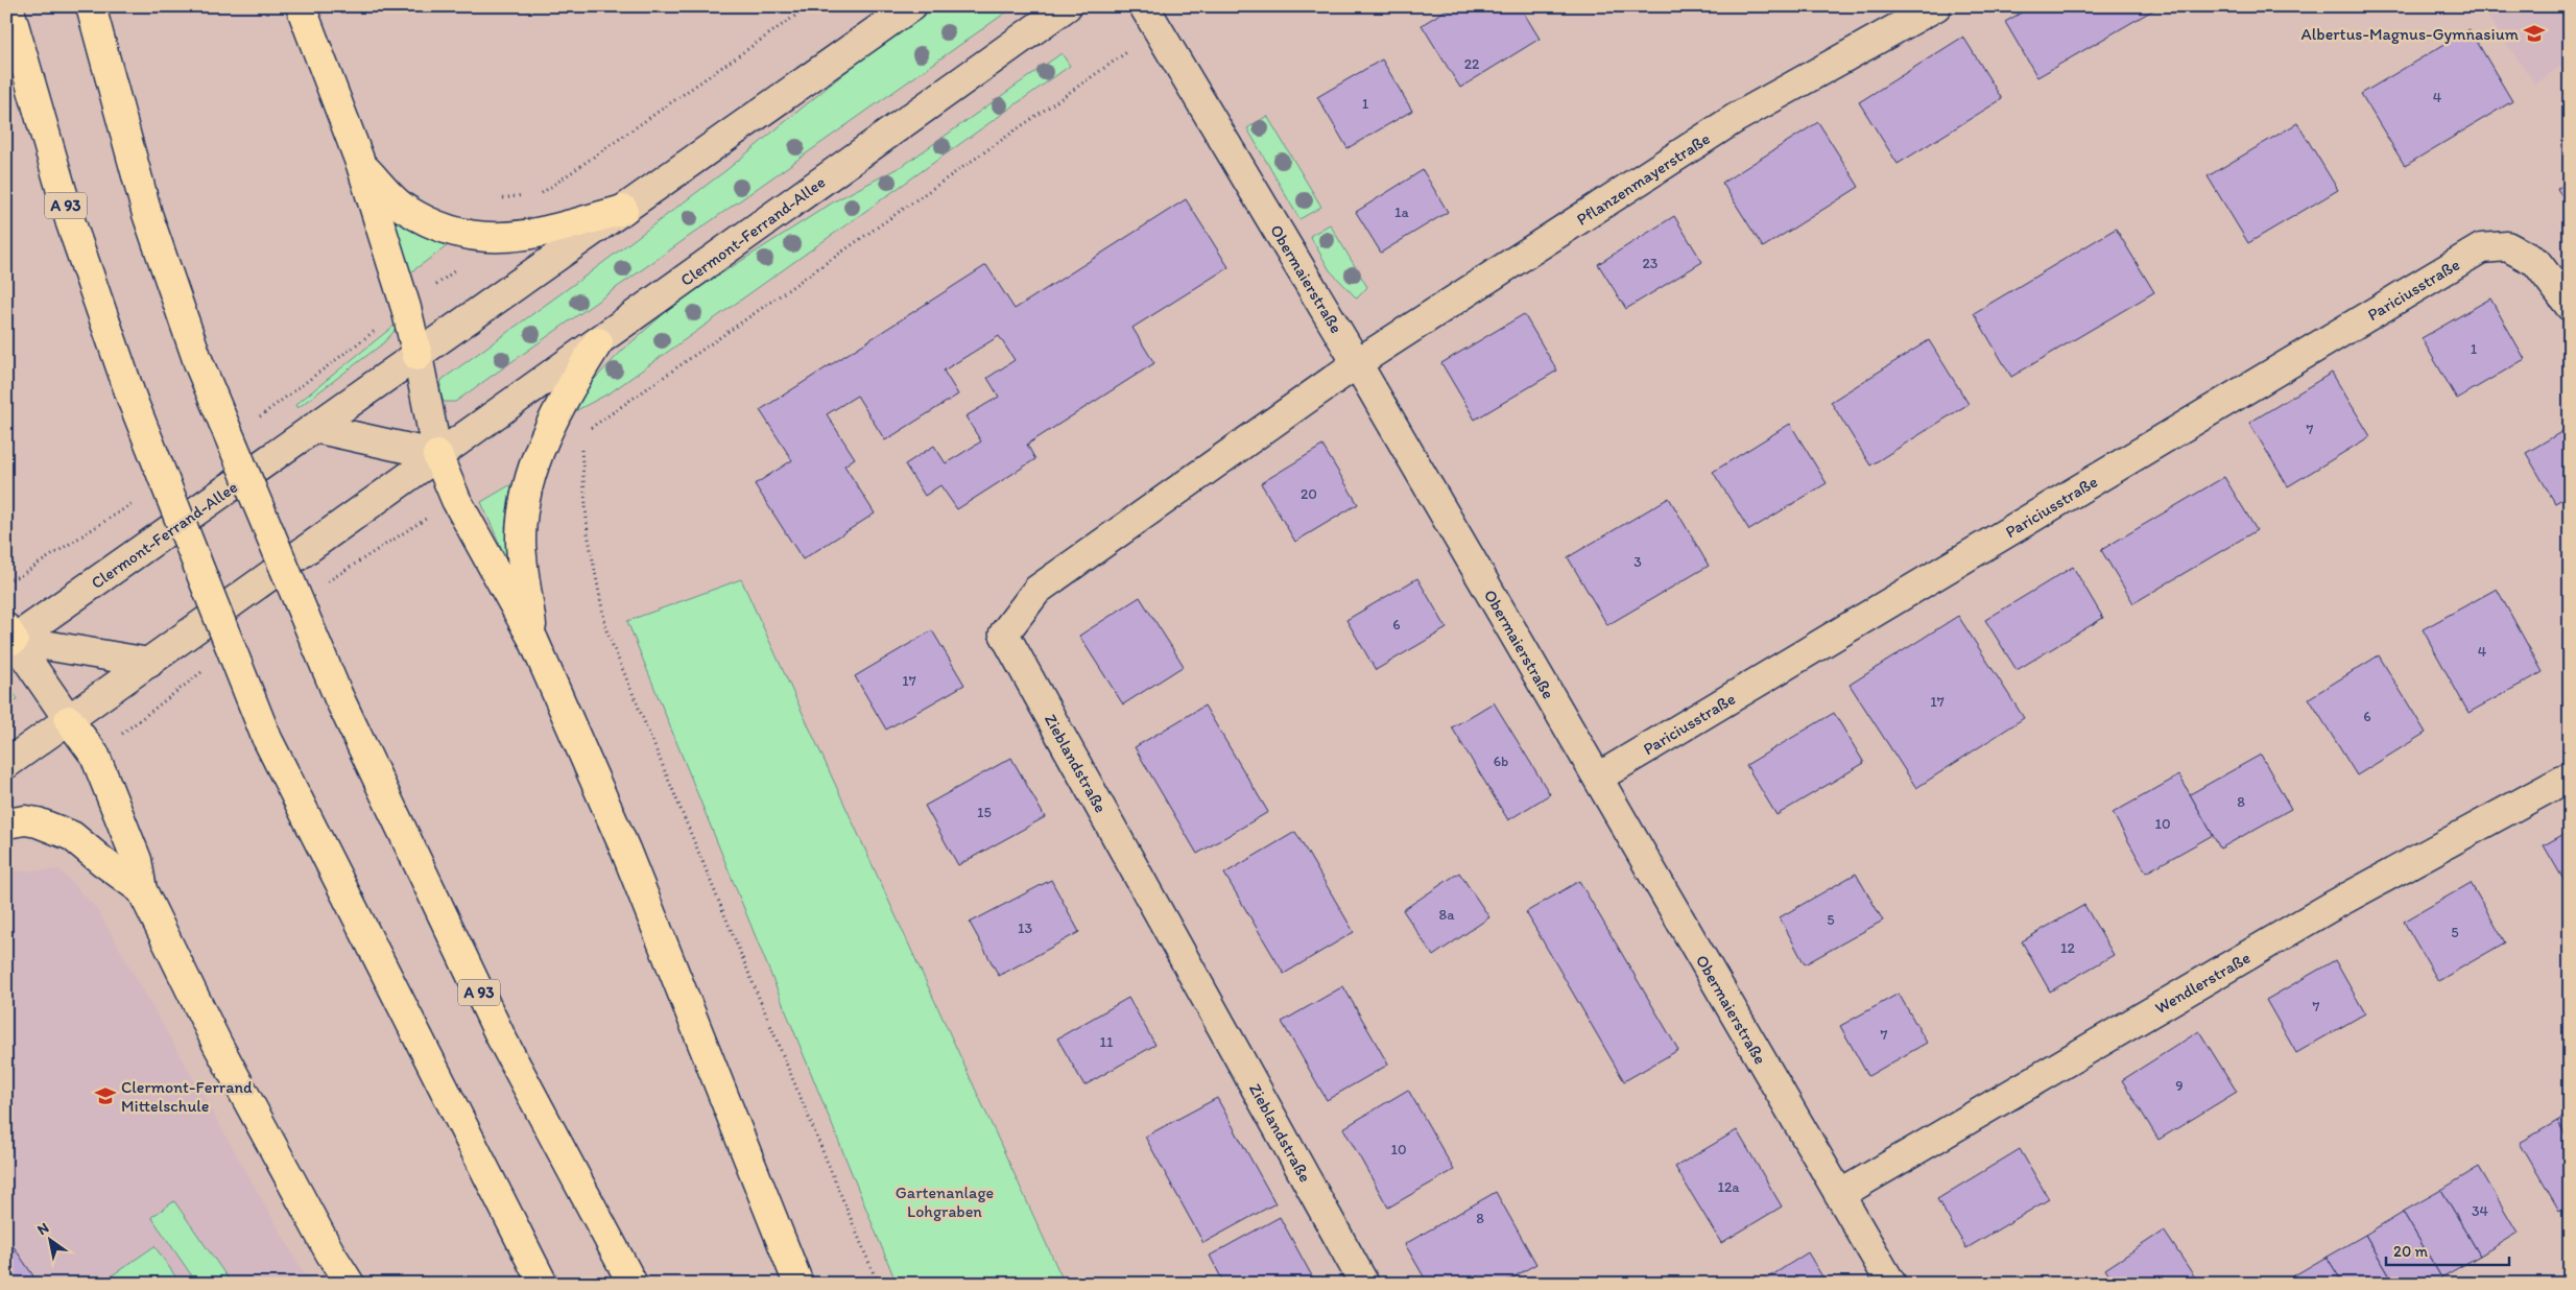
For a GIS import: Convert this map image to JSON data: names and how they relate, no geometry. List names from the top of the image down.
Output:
{
  "streets": {
    "highway": ["A 93"],
    "street": [
      "Pflanzenmayerstraße",
      "Clermont-Ferrand-Allee",
      "Obermaierstraße",
      "Pariciusstraße",
      "Zieblandstraße",
      "Wendlerstraße"
    ]
  },
  "crossings": [
    ["Pflanzenmayerstraße", "Obermaierstraße"],
    ["Pflanzenmayerstraße", "Zieblandstraße"],
    ["Obermaierstraße", "Pariciusstraße"],
    ["Obermaierstraße", "Zieblandstraße"],
    ["Obermaierstraße", "Wendlerstraße"]
  ],
  "parks": ["Gartenanlage Lohgraben"],
  "places": {
    "school or university": ["Albertus-Magnus-Gymnasium", "Clermont-Ferrand Mittelschule"]
  },
  "house_numbers": [
    "22",
    "4",
    "1",
    "1a",
    "23",
    "1",
    "7",
    "20",
    "3",
    "6",
    "4",
    "17",
    "17",
    "6",
    "6b",
    "8",
    "15",
    "10",
    "8a",
    "5",
    "13",
    "5",
    "12",
    "7",
    "7",
    "11",
    "9",
    "10",
    "12a",
    "34",
    "8"
  ],
  "scale_bar": "20 m",
  "north": "top left"
}
